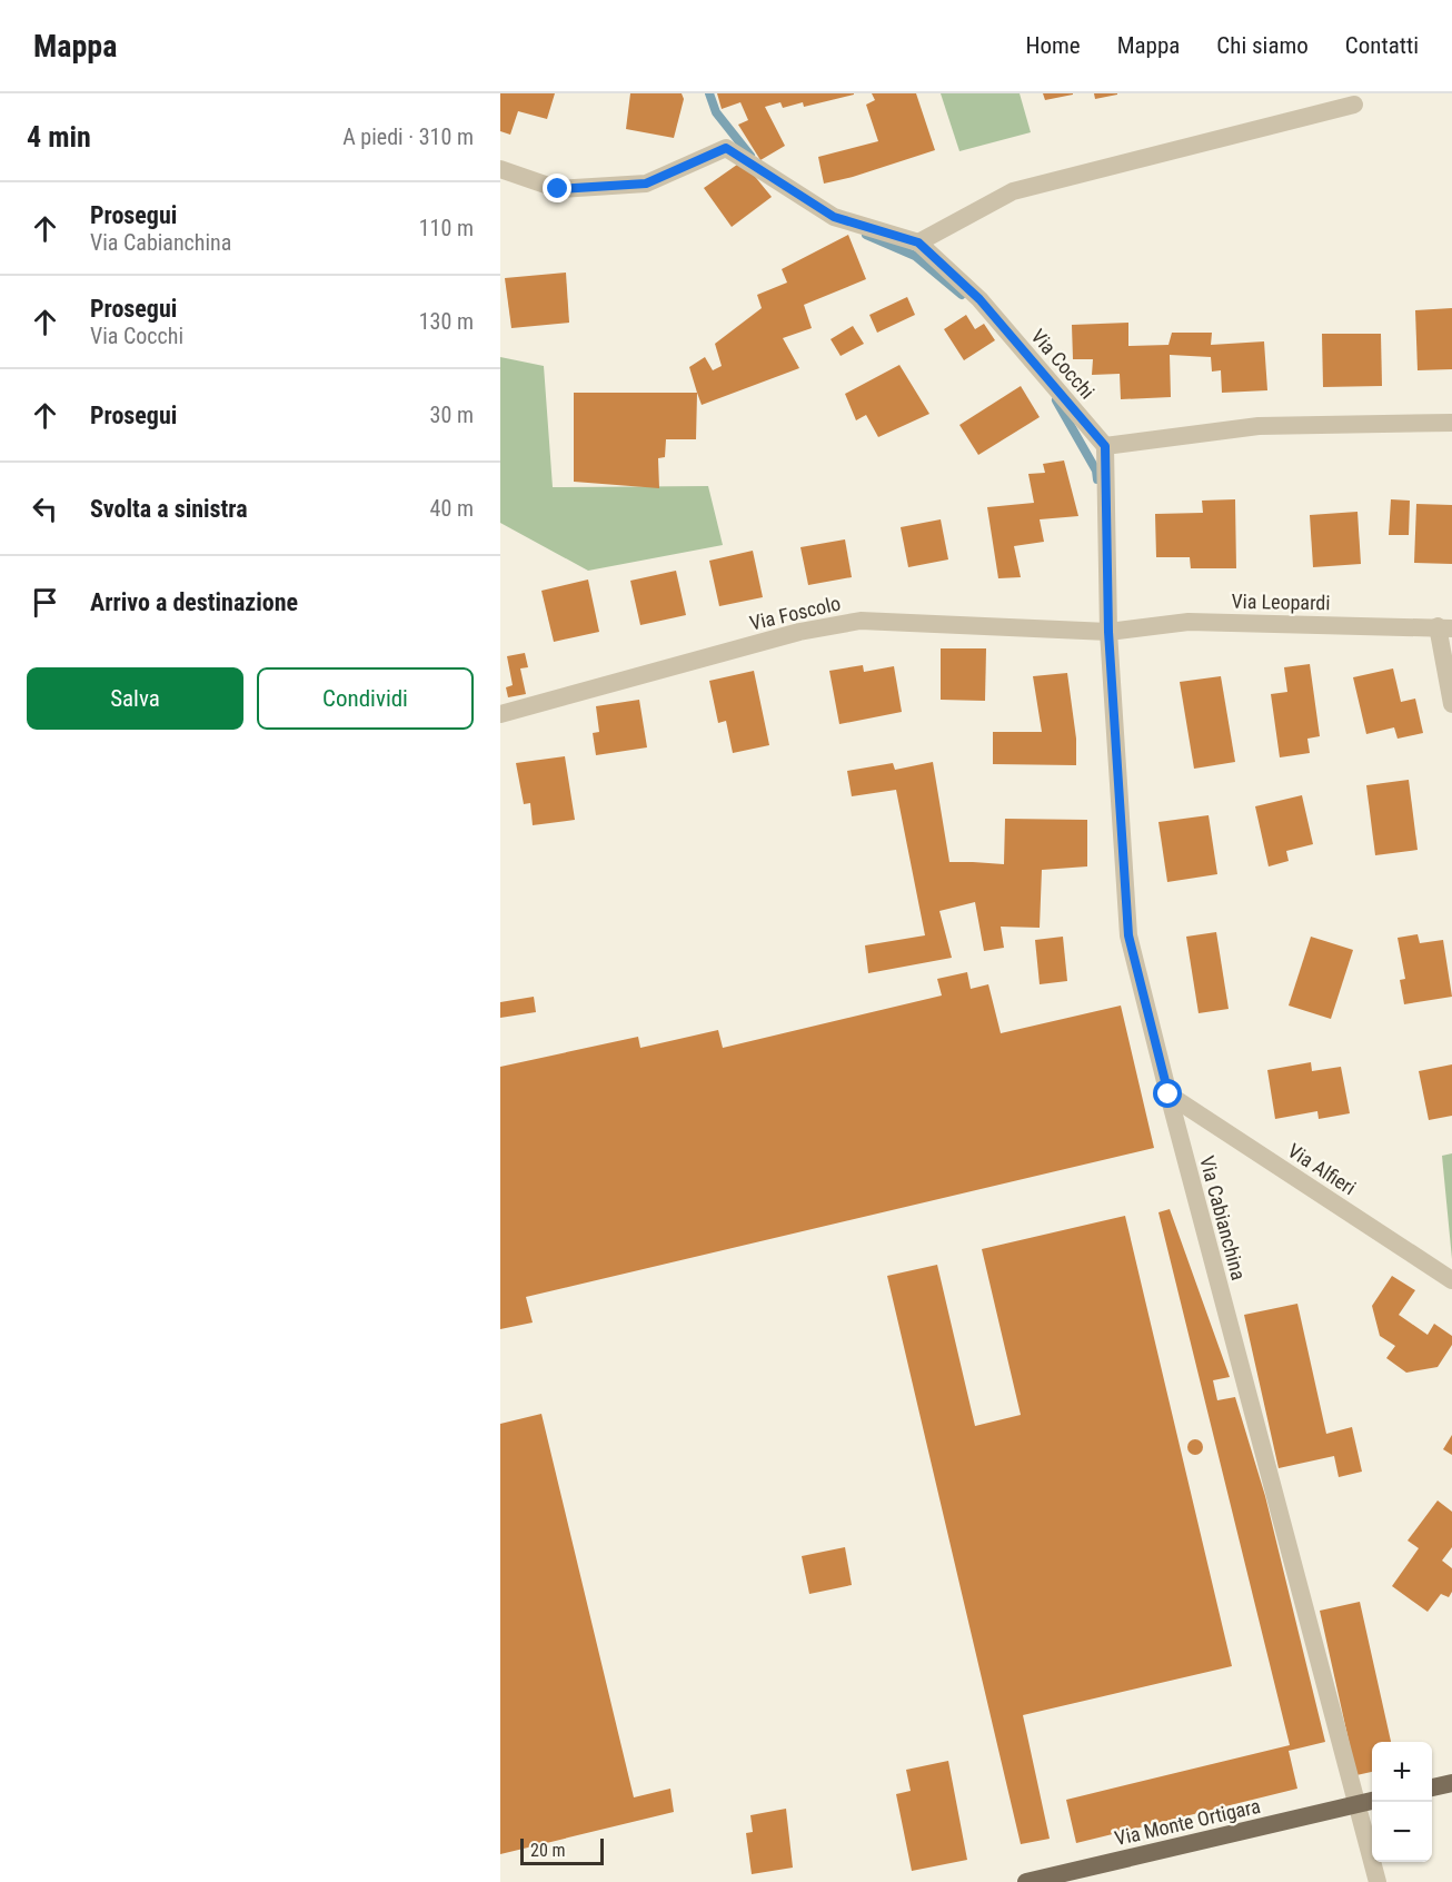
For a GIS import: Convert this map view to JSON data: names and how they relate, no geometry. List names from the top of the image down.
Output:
{
  "streets": {
    "main road": ["Via Monte Ortigara"],
    "street": [
      "Via Cocchi",
      "Via Leopardi",
      "Via Foscolo",
      "Via Alfieri",
      "Via Cabianchina"
    ]
  },
  "crossings": [
    ["Via Leopardi", "Via Foscolo"],
    ["Via Leopardi", "Via Cabianchina"],
    ["Via Foscolo", "Via Cabianchina"],
    ["Via Alfieri", "Via Cabianchina"],
    ["Via Cabianchina", "Via Monte Ortigara"]
  ],
  "scale_bar": "20 m",
  "page": {
    "header": "Mappa",
    "nav": [
      "Home",
      "Mappa",
      "Chi siamo",
      "Contatti"
    ],
    "heading": ["4 min", "A piedi · 310 m"],
    "list": [
      ["Prosegui", "Via Cabianchina", "110 m"],
      ["Prosegui", "Via Cocchi", "130 m"],
      ["Prosegui", "30 m"],
      ["Svolta a sinistra", "40 m"],
      "Arrivo a destinazione"
    ],
    "buttons": ["Salva", "Condividi"],
    "map_buttons": ["+", "−"],
    "scale": "20 m"
  }
}
